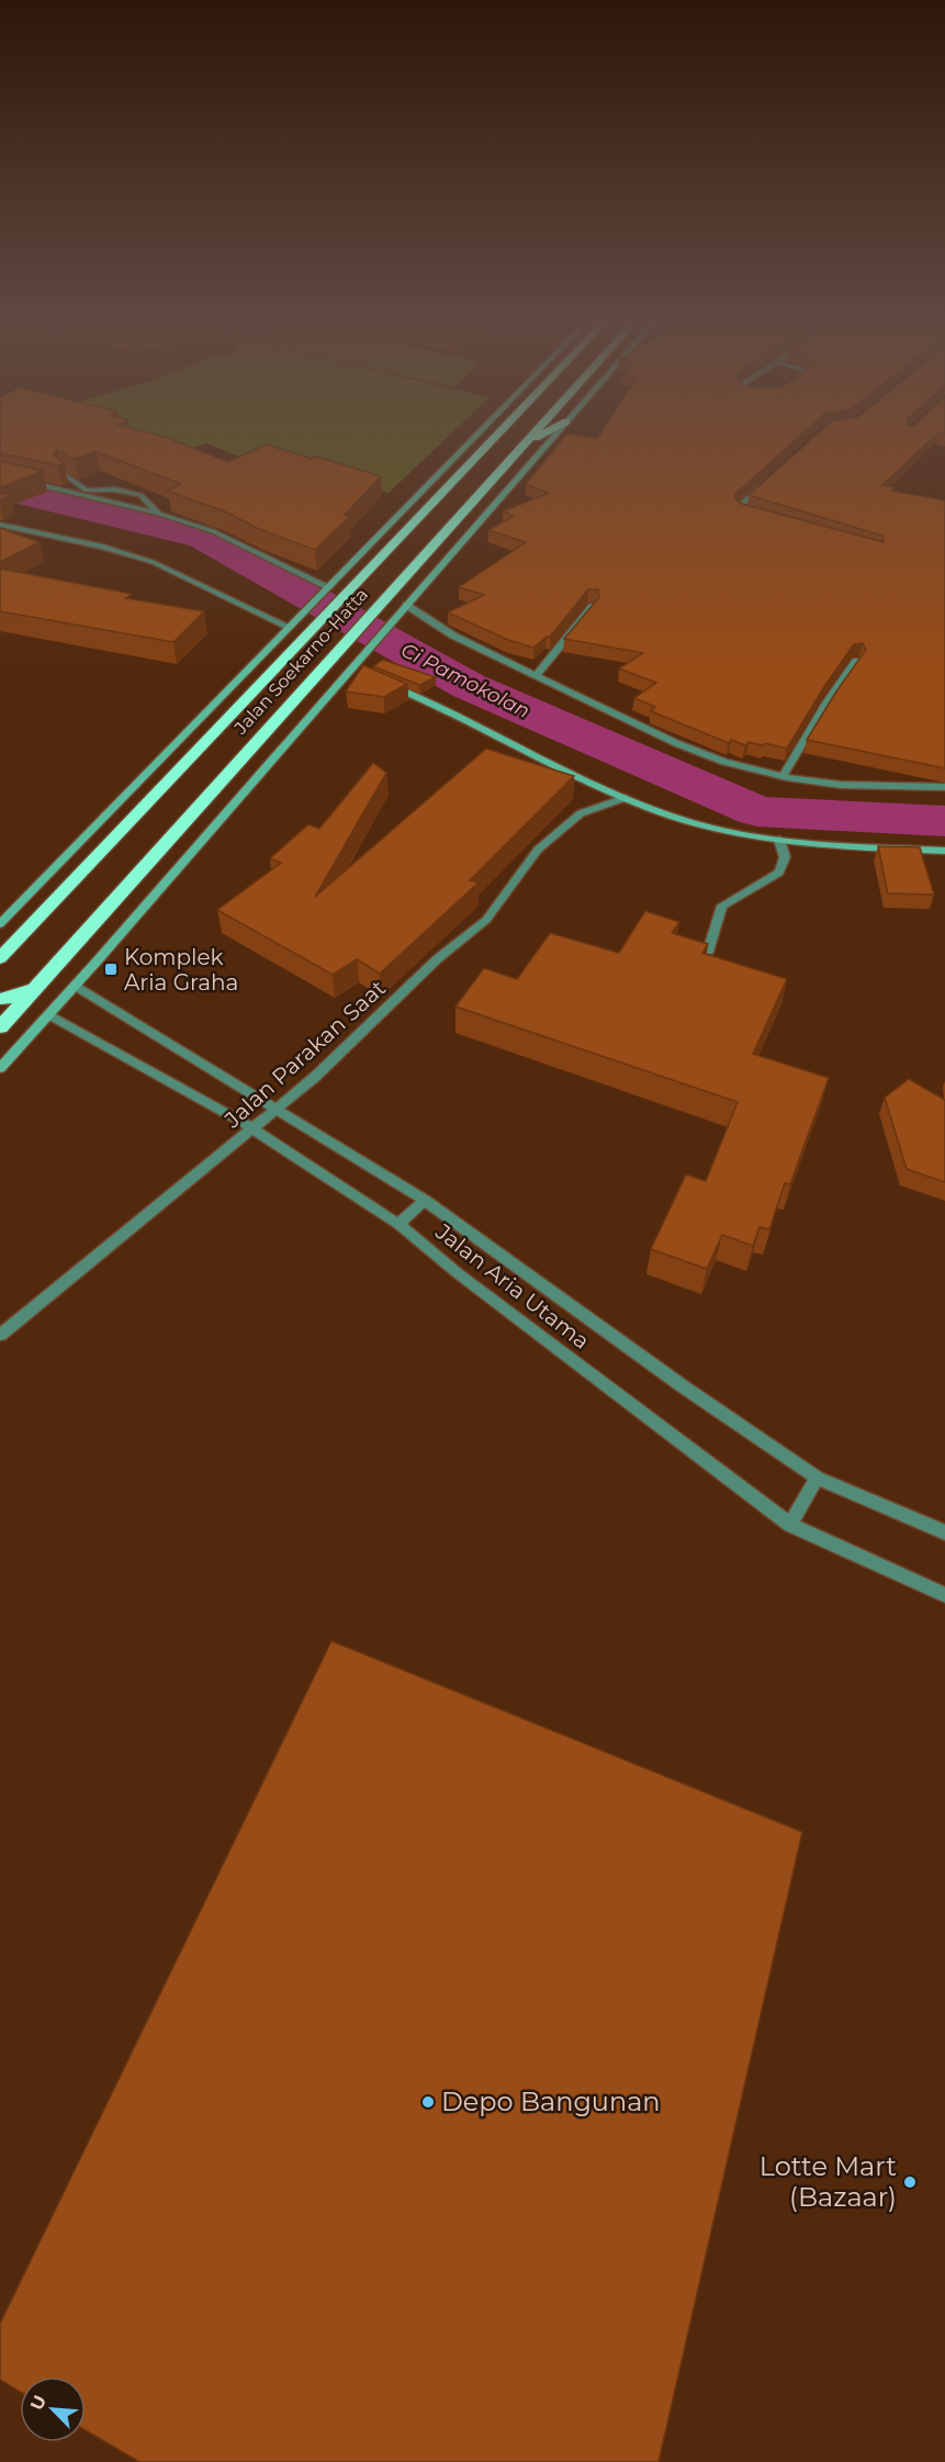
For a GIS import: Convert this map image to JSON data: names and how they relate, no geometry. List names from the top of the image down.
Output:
{
  "streets": {
    "highway": ["Jalan Soekarno-Hatta"],
    "street": ["Jalan Parakan Saat", "Jalan Aria Utama"]
  },
  "crossings": [
    ["Jalan Parakan Saat", "Jalan Aria Utama"]
  ],
  "water": ["Ci Pamokolan"],
  "places": {
    "transit": ["Komplek Aria Graha"],
    "other": ["Depo Bangunan", "Lotte Mart (Bazaar)"]
  },
  "north": "top left"
}
